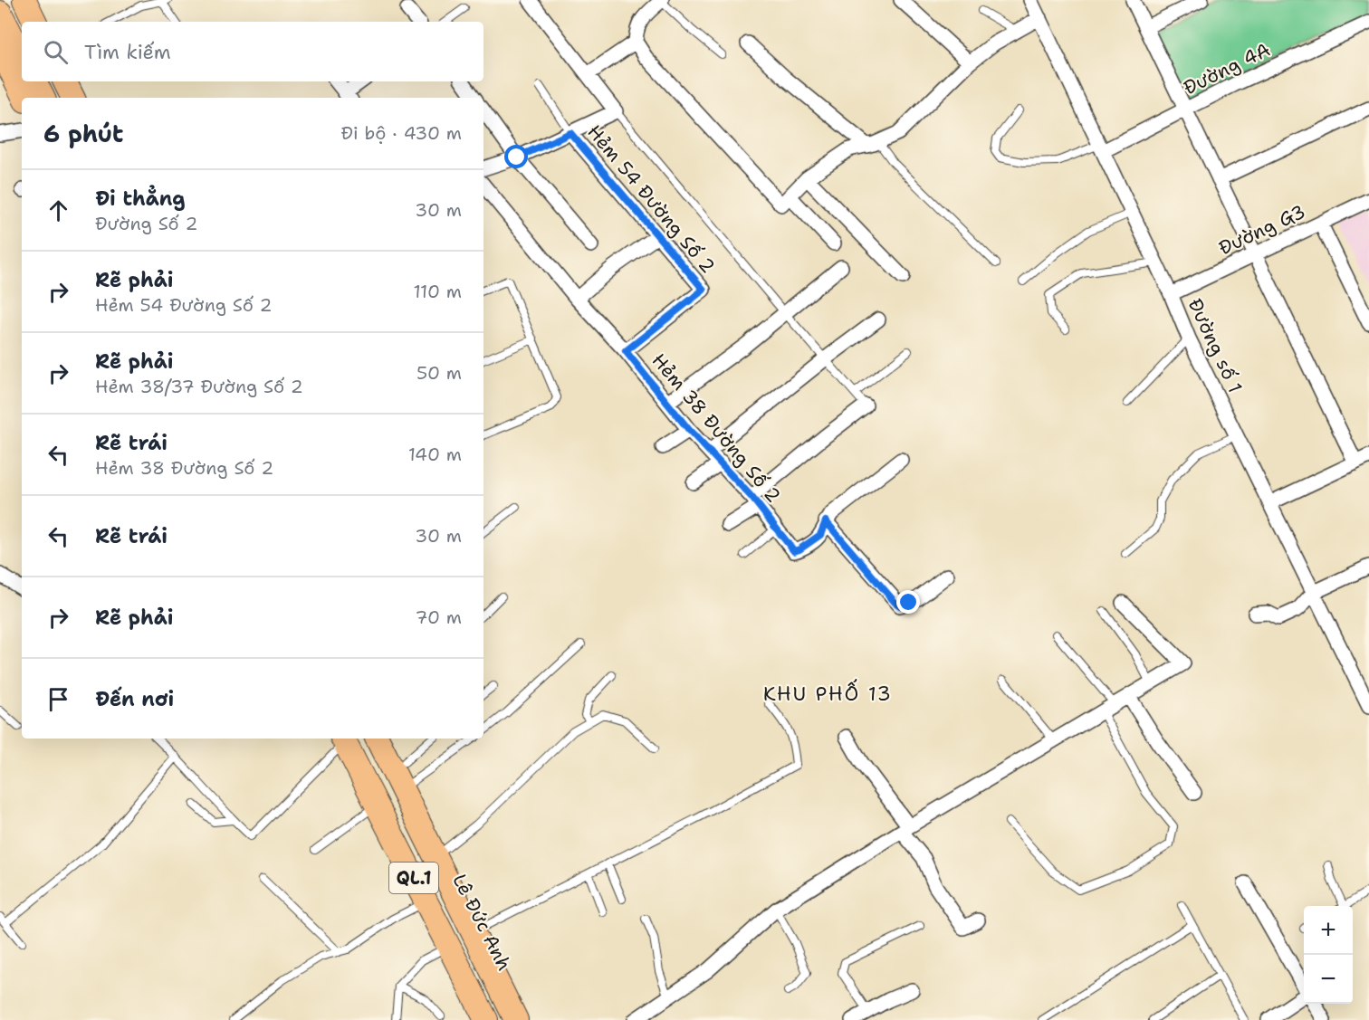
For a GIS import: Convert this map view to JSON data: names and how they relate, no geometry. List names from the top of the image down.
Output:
{
  "streets": {
    "highway": ["QL.1", "Lê Đức Anh"],
    "street": [
      "Đường 4A",
      "Hẻm 54 Đường Số 2",
      "Đường G3",
      "Đường số 1",
      "Hẻm 38 Đường Số 2"
    ]
  },
  "crossings": [
    ["Đường 4A", "Đường số 1"],
    ["Hẻm 54 Đường Số 2", "Hẻm 38 Đường Số 2"],
    ["Đường G3", "Đường số 1"],
    ["QL.1", "Lê Đức Anh"]
  ],
  "districts": ["KHU PHỐ 13"],
  "page": {
    "search": "Tìm kiếm",
    "heading": ["6 phút", "Đi bộ · 430 m"],
    "list": [
      ["Đi thẳng", "Đường Số 2", "30 m"],
      ["Rẽ phải", "Hẻm 54 Đường Số 2", "110 m"],
      ["Rẽ phải", "Hẻm 38/37 Đường Số 2", "50 m"],
      ["Rẽ trái", "Hẻm 38 Đường Số 2", "140 m"],
      ["Rẽ trái", "30 m"],
      ["Rẽ phải", "70 m"],
      "Đến nơi"
    ],
    "map_buttons": ["+", "−"]
  }
}
